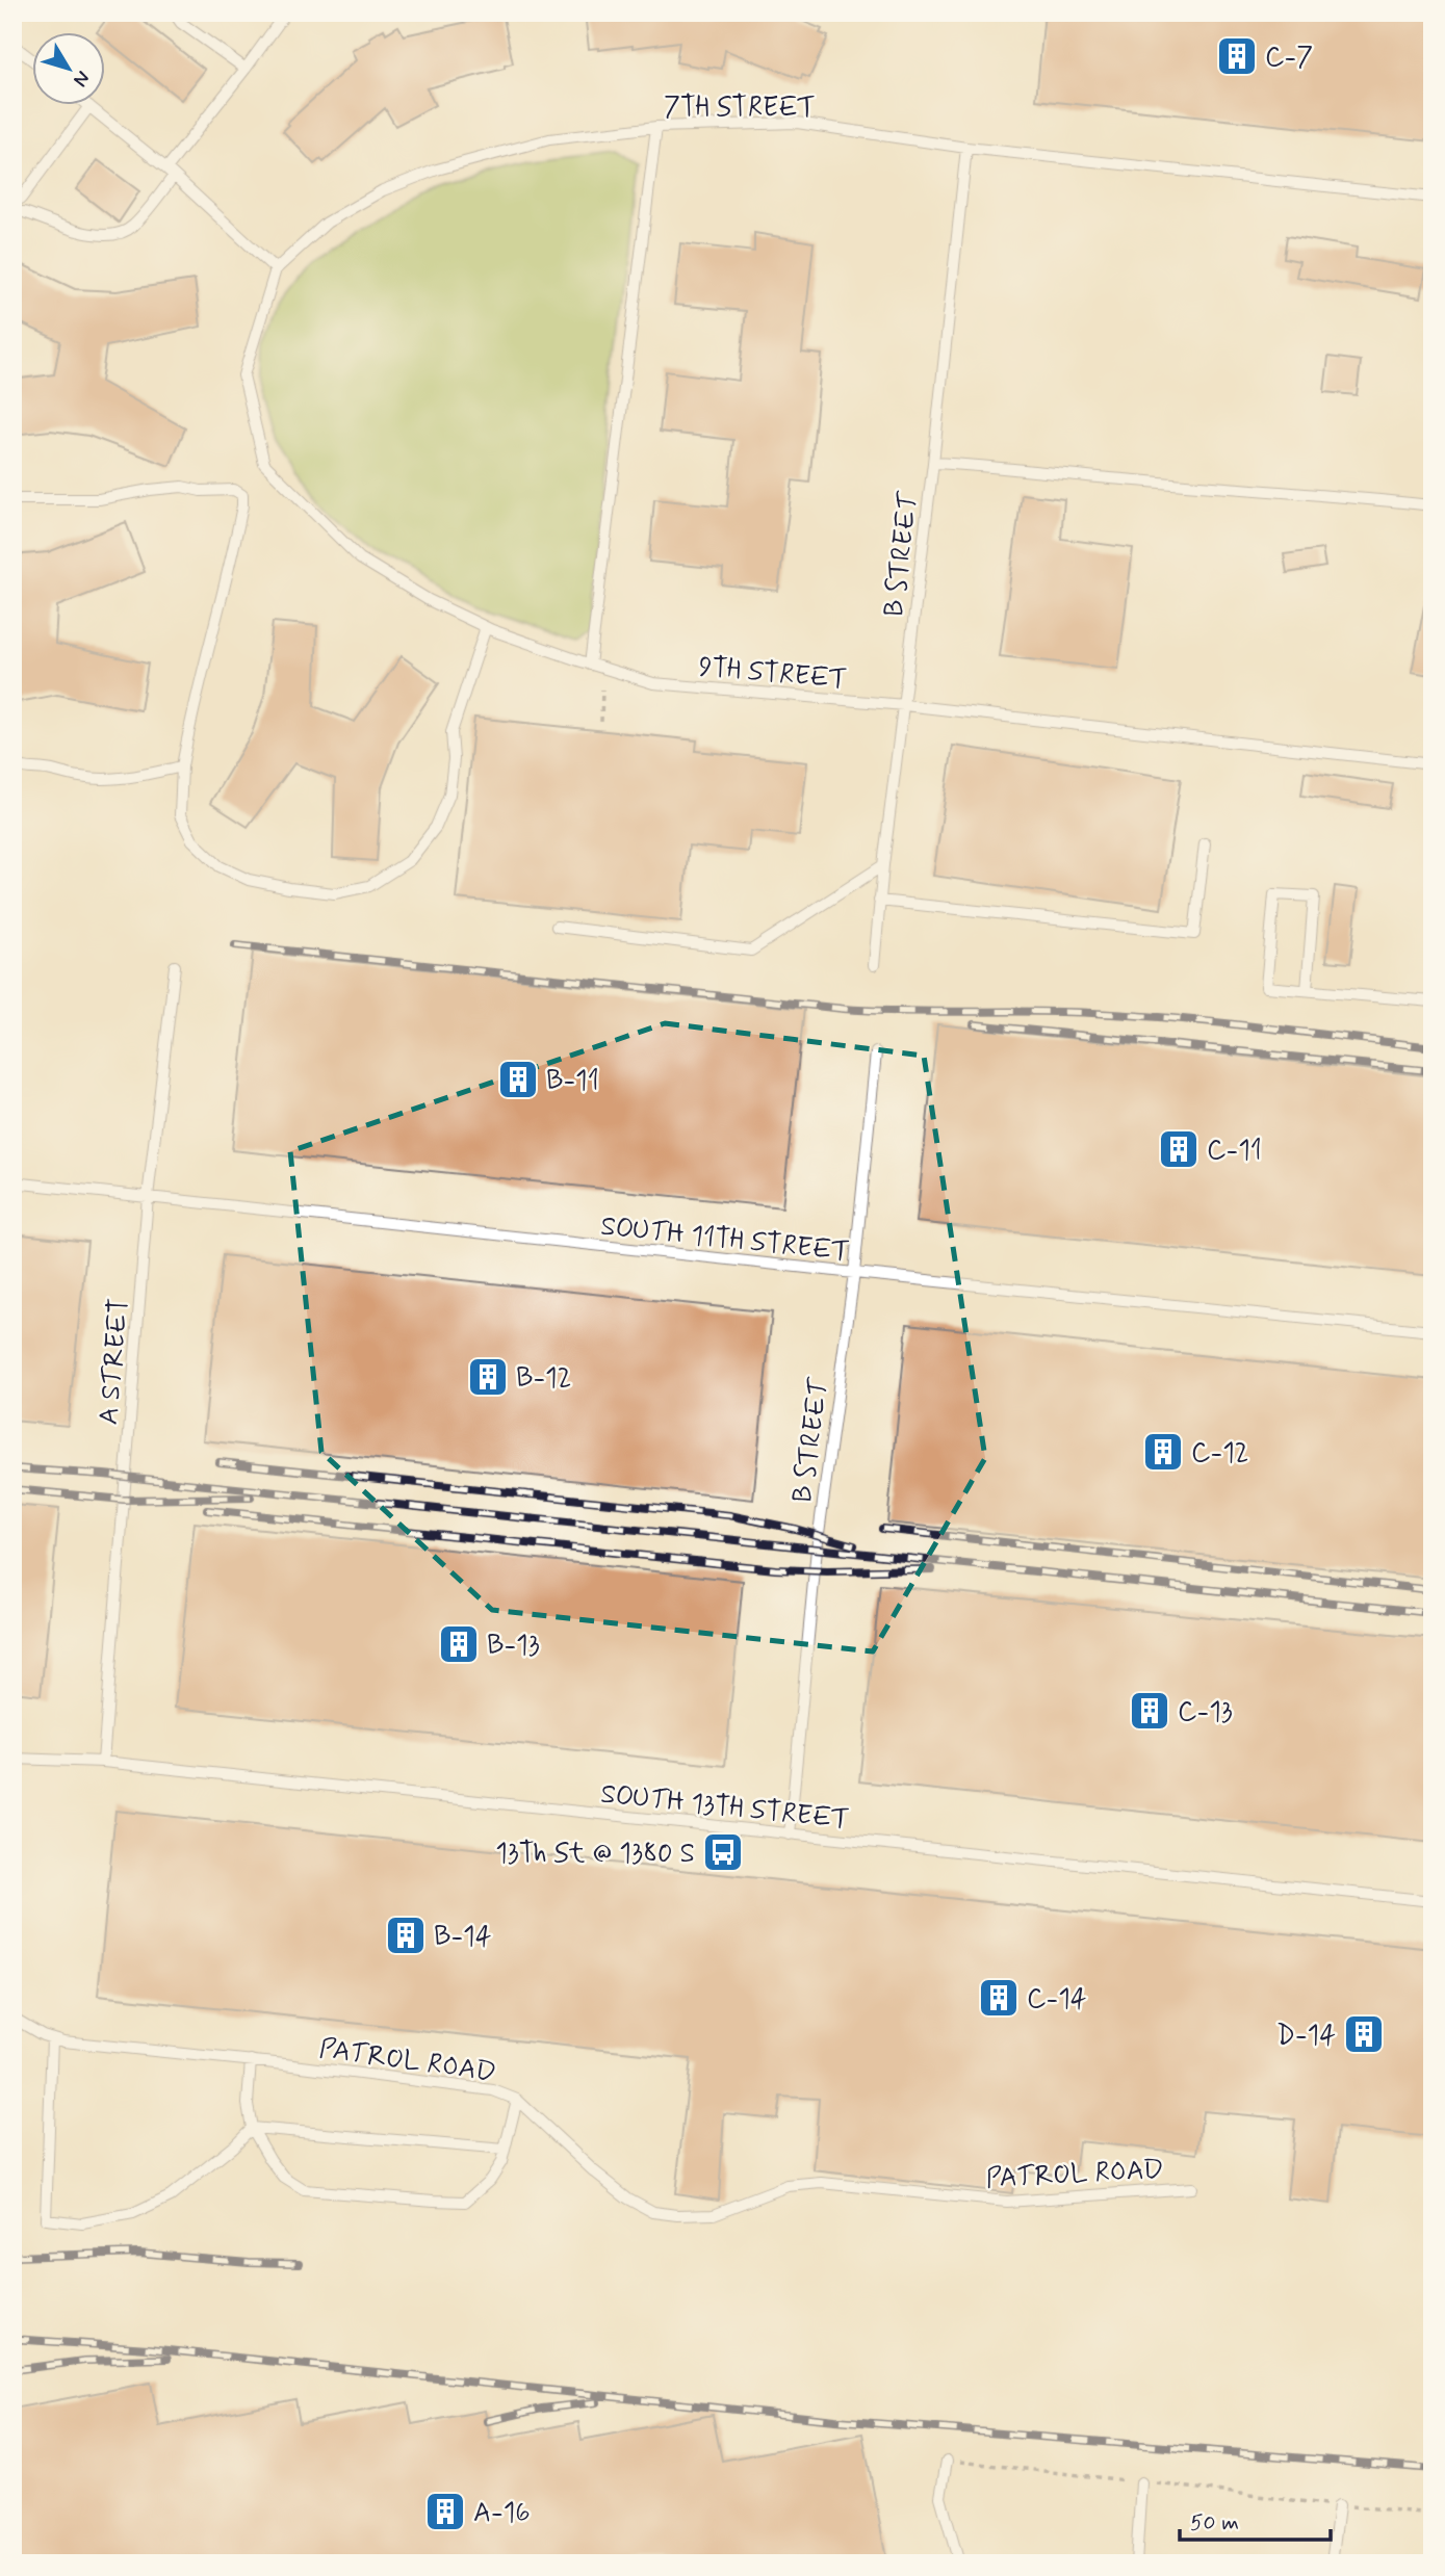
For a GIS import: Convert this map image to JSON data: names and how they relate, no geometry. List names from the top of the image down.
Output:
{
  "streets": {
    "lane": [
      "7TH STREET",
      "B STREET",
      "9TH STREET",
      "SOUTH 11TH STREET",
      "A STREET",
      "SOUTH 13TH STREET",
      "PATROL ROAD"
    ]
  },
  "crossings": [
    ["7TH STREET", "B STREET"],
    ["7TH STREET", "9TH STREET"],
    ["B STREET", "9TH STREET"],
    ["B STREET", "SOUTH 11TH STREET"],
    ["B STREET", "SOUTH 13TH STREET"],
    ["SOUTH 11TH STREET", "A STREET"],
    ["A STREET", "SOUTH 13TH STREET"]
  ],
  "places": {
    "building": [
      "C-7",
      "B-11",
      "C-11",
      "B-12",
      "C-12",
      "B-13",
      "C-13",
      "B-14",
      "C-14",
      "D-14",
      "A-16"
    ],
    "bus stop": ["13Th St @ 1380 S"]
  },
  "scale_bar": "50 m",
  "north": "bottom right"
}
